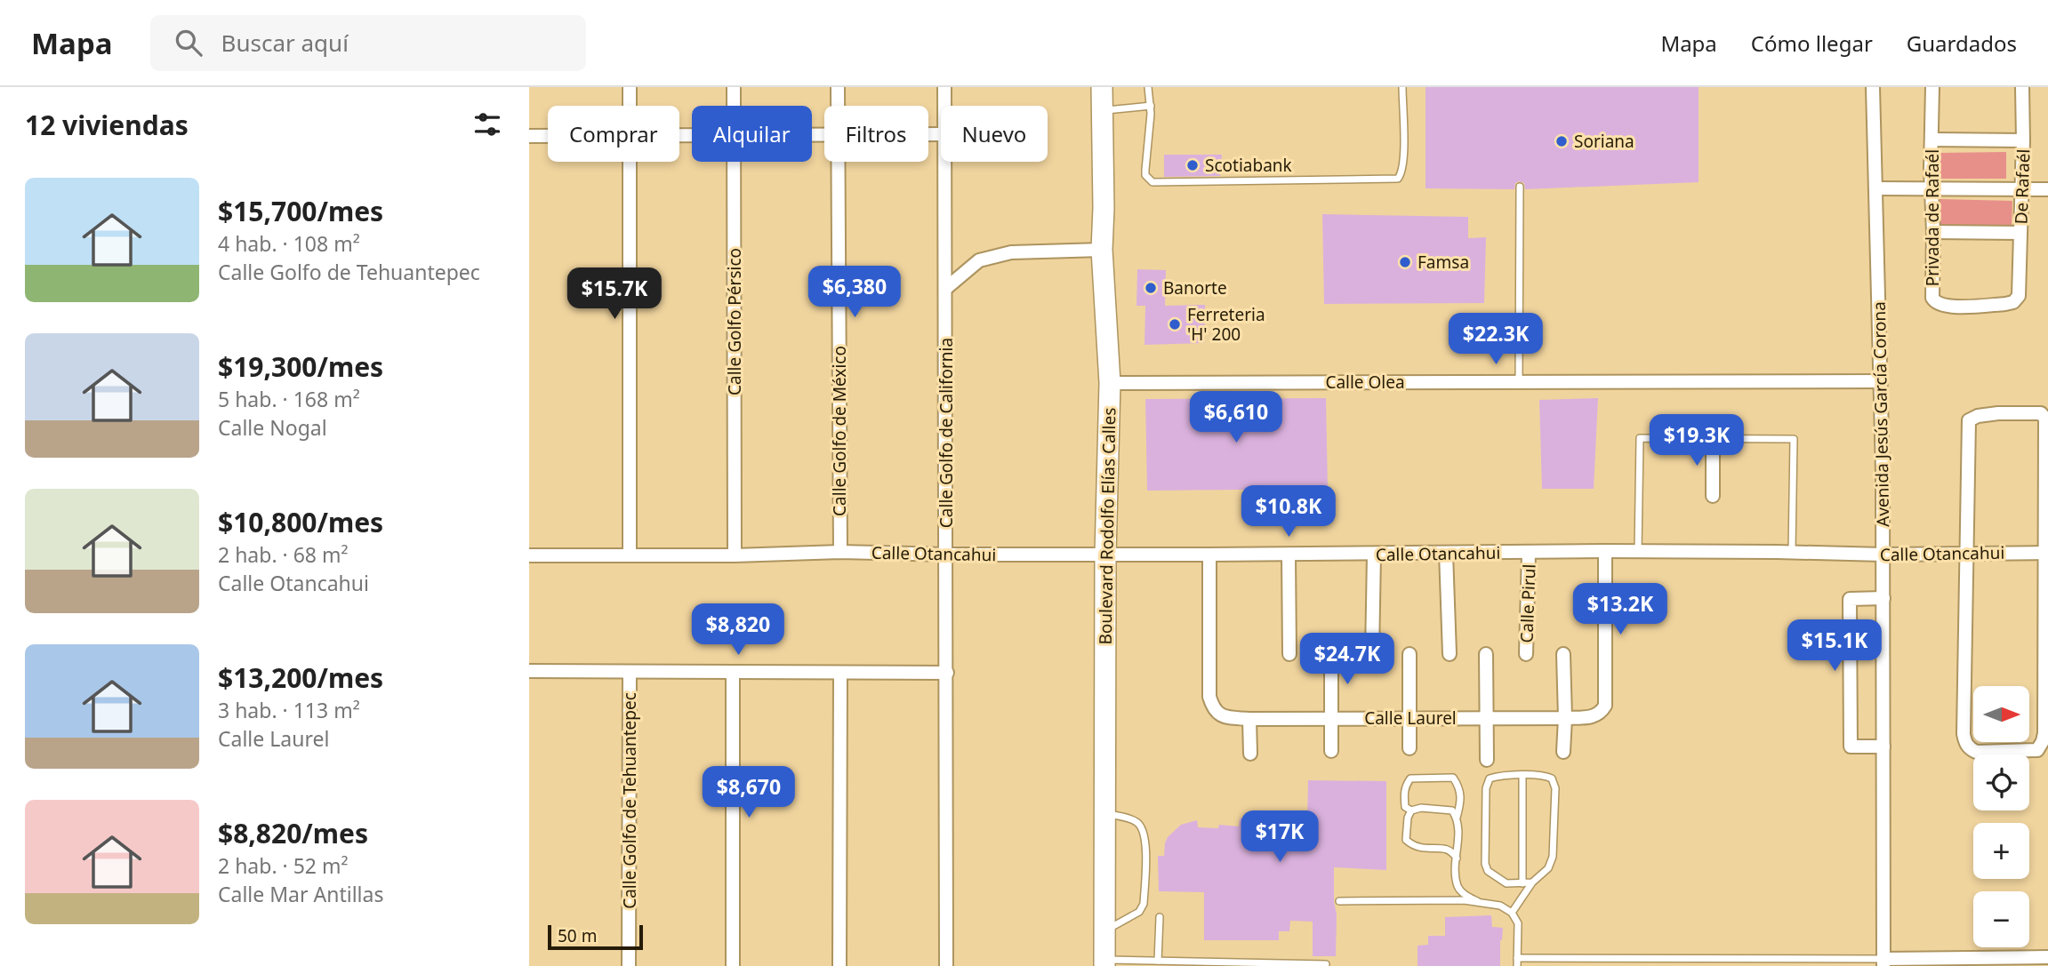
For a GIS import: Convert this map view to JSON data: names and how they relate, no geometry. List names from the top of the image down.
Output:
{
  "streets": {
    "main road": ["Boulevard Rodolfo Elías Calles"],
    "street": [
      "De Rafaél",
      "Privada de Rafaél",
      "Calle Golfo Pérsico",
      "Calle Olea",
      "Avenida Jesús García Corona",
      "Calle Golfo de México",
      "Calle Golfo de California",
      "Calle Otancahui",
      "Calle Pirul",
      "Calle Laurel",
      "Calle Golfo de Tehuantepec"
    ]
  },
  "crossings": [
    ["De Rafaél", "Privada de Rafaél"],
    ["Calle Golfo Pérsico", "Calle Otancahui"],
    ["Calle Olea", "Avenida Jesús García Corona"],
    ["Calle Olea", "Boulevard Rodolfo Elías Calles"],
    ["Avenida Jesús García Corona", "Calle Otancahui"],
    ["Calle Golfo de México", "Calle Otancahui"],
    ["Calle Golfo de California", "Calle Otancahui"],
    ["Boulevard Rodolfo Elías Calles", "Calle Otancahui"],
    ["Calle Otancahui", "Calle Pirul"],
    ["Calle Otancahui", "Calle Laurel"]
  ],
  "places": [
    "Soriana",
    "Scotiabank",
    "Famsa",
    "Banorte",
    "Ferreteria 'H' 200"
  ],
  "scale_bar": "50 m",
  "north": "right",
  "page": {
    "header": "Mapa",
    "search": "Buscar aquí",
    "nav": ["Mapa", "Cómo llegar", "Guardados"],
    "heading": "12 viviendas",
    "chip": [
      "Comprar",
      "Alquilar",
      "Filtros",
      "Nuevo"
    ],
    "list": [
      {
        "name": "$15,700/mes",
        "note": "4 hab. · 108 m² · Calle Golfo de Tehuantepec"
      },
      {
        "name": "$19,300/mes",
        "note": "5 hab. · 168 m² · Calle Nogal"
      },
      {
        "name": "$10,800/mes",
        "note": "2 hab. · 68 m² · Calle Otancahui"
      },
      {
        "name": "$13,200/mes",
        "note": "3 hab. · 113 m² · Calle Laurel"
      },
      {
        "name": "$8,820/mes",
        "note": "2 hab. · 52 m² · Calle Mar Antillas"
      }
    ],
    "price": [
      "$6,380",
      "$15.7K",
      "$22.3K",
      "$6,610",
      "$19.3K",
      "$10.8K",
      "$13.2K",
      "$8,820",
      "$15.1K",
      "$24.7K",
      "$8,670",
      "$17K"
    ],
    "map_buttons": ["+", "−"],
    "scale": "50 m"
  }
}
